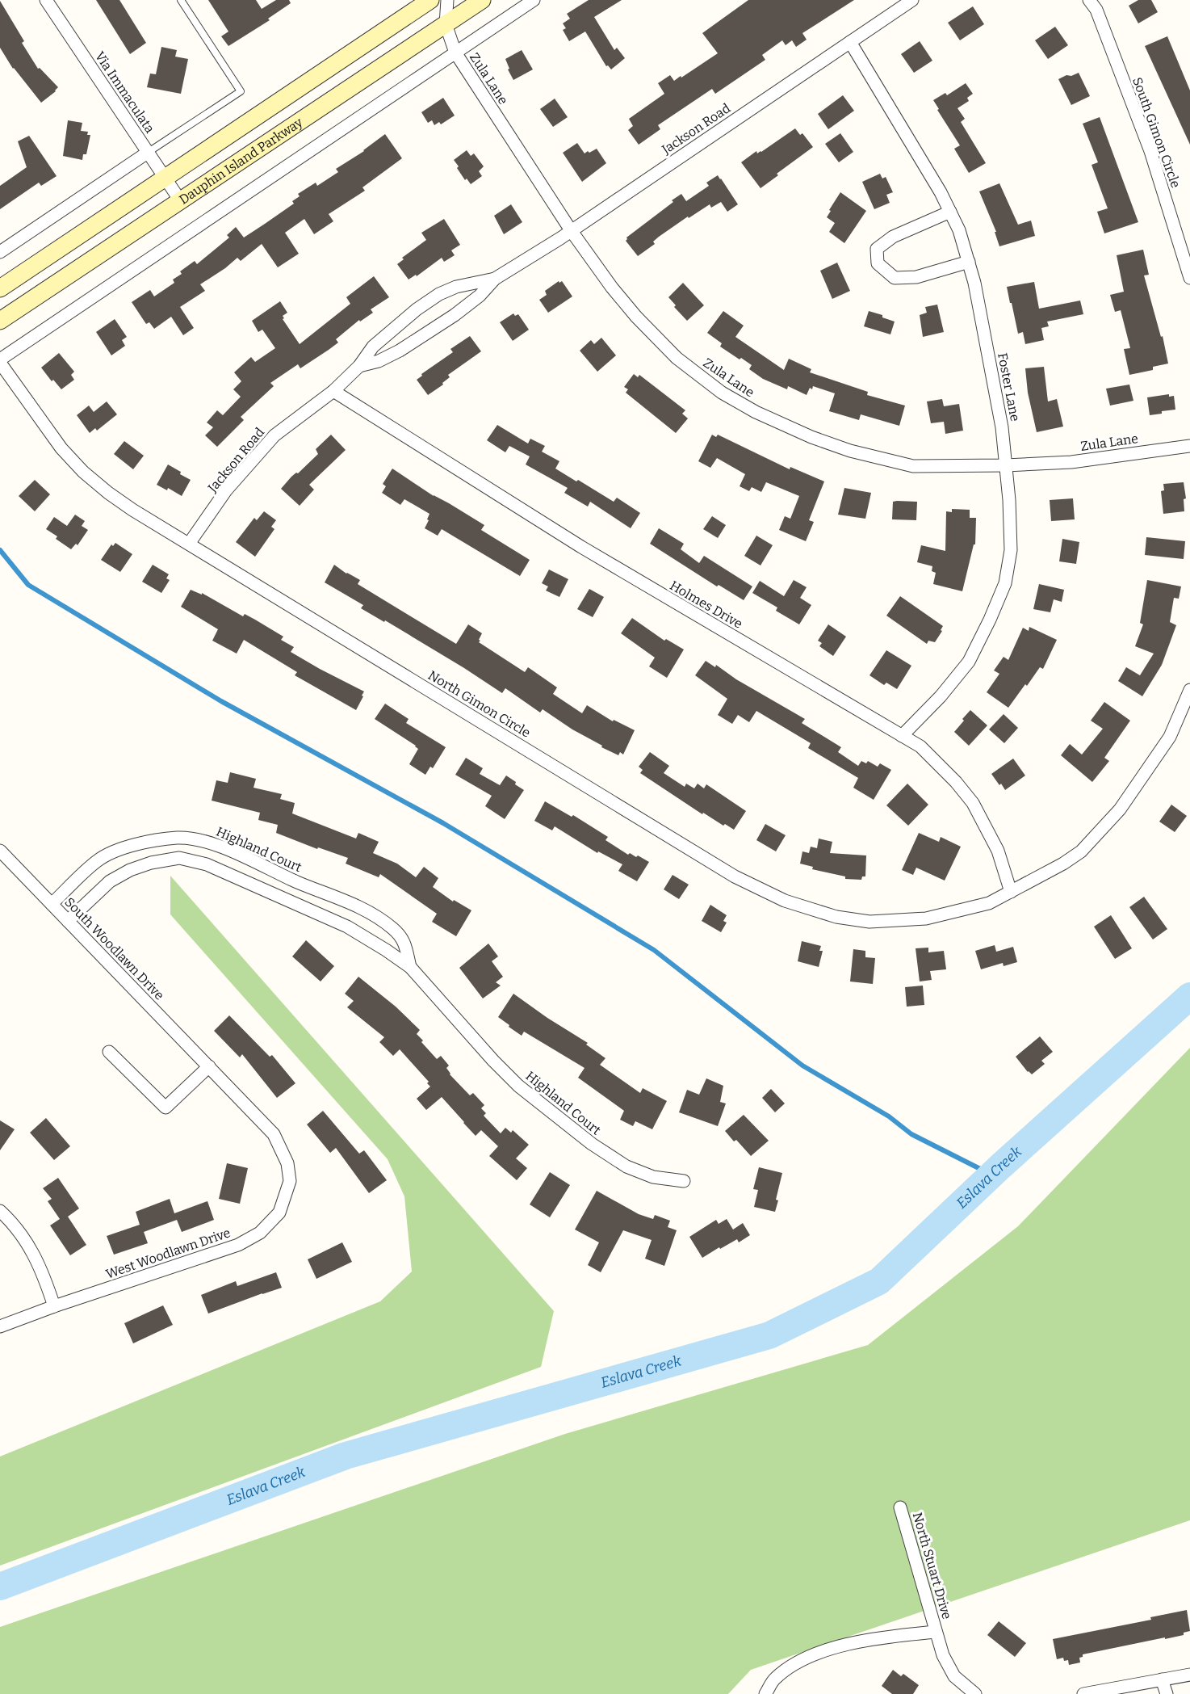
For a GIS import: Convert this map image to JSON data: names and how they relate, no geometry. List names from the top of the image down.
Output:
{
  "streets": {
    "main road": ["Dauphin Island Parkway"],
    "street": [
      "Zula Lane",
      "Via Immaculata",
      "Jackson Road",
      "South Gimon Circle",
      "Foster Lane",
      "Holmes Drive",
      "North Gimon Circle",
      "Highland Court",
      "South Woodlawn Drive",
      "West Woodlawn Drive",
      "North Stuart Drive"
    ]
  },
  "crossings": [
    ["Zula Lane", "Jackson Road"],
    ["Zula Lane", "Dauphin Island Parkway"],
    ["Zula Lane", "Foster Lane"],
    ["Via Immaculata", "Dauphin Island Parkway"],
    ["Jackson Road", "Foster Lane"],
    ["Jackson Road", "Holmes Drive"],
    ["Jackson Road", "North Gimon Circle"],
    ["Foster Lane", "Holmes Drive"],
    ["Holmes Drive", "North Gimon Circle"],
    ["Highland Court", "South Woodlawn Drive"],
    ["South Woodlawn Drive", "West Woodlawn Drive"]
  ],
  "water": ["Eslava Creek"]
}
